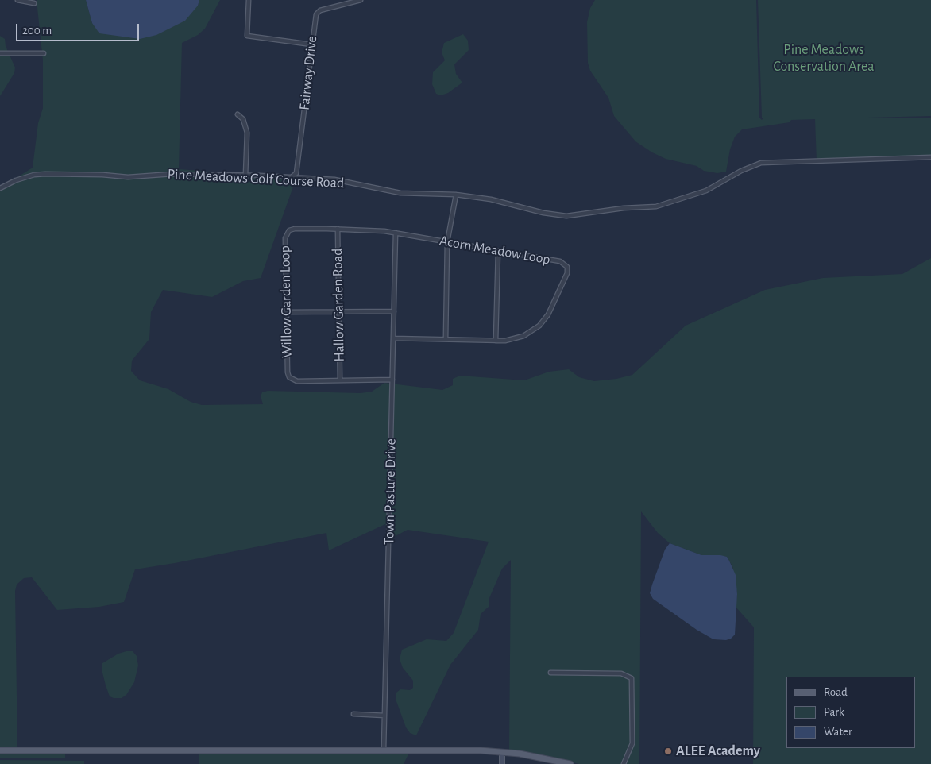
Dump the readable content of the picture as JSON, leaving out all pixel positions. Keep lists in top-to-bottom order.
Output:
{
  "streets": {
    "street": [
      "Fairway Drive",
      "Pine Meadows Golf Course Road",
      "Acorn Meadow Loop",
      "Willow Garden Loop",
      "Hallow Garden Road",
      "Town Pasture Drive"
    ]
  },
  "crossings": [
    ["Fairway Drive", "Pine Meadows Golf Course Road"],
    ["Acorn Meadow Loop", "Willow Garden Loop"],
    ["Acorn Meadow Loop", "Town Pasture Drive"],
    ["Willow Garden Loop", "Hallow Garden Road"],
    ["Willow Garden Loop", "Town Pasture Drive"]
  ],
  "parks": ["Pine Meadows Conservation Area"],
  "places": ["ALEE Academy"],
  "legend": ["Road", "Park", "Water"],
  "scale_bar": "200 m"
}
